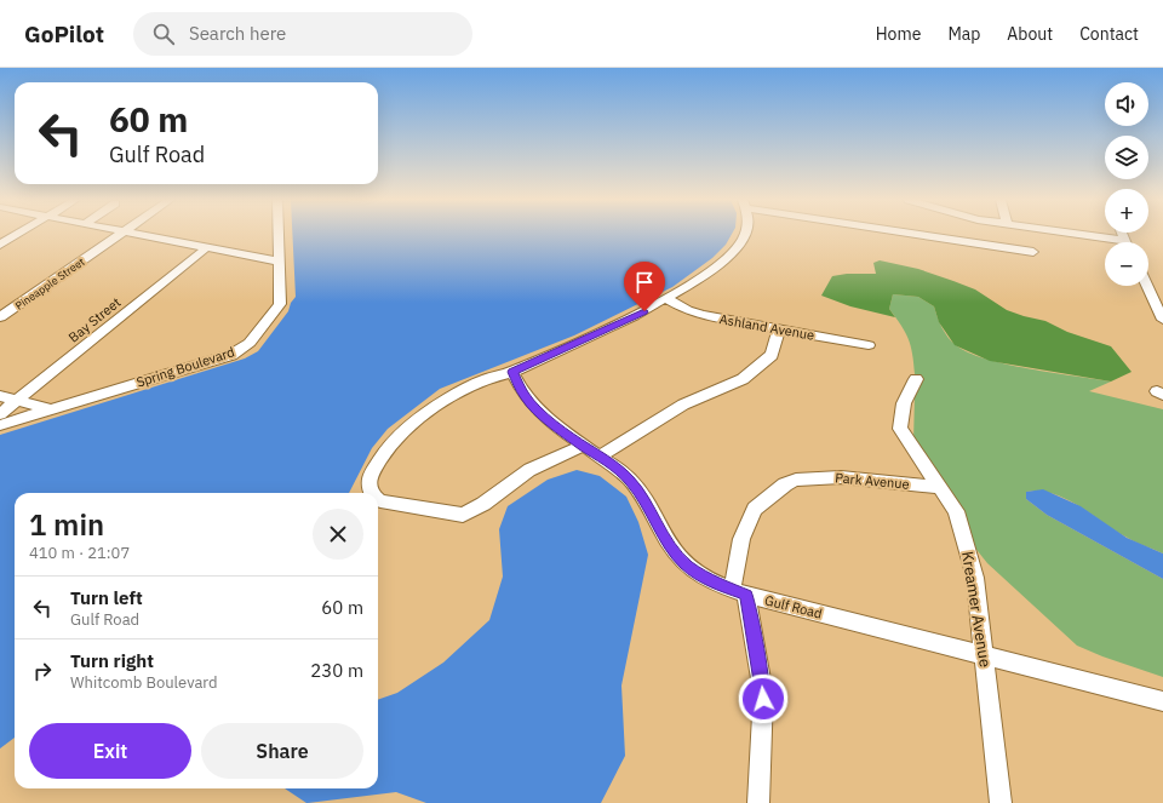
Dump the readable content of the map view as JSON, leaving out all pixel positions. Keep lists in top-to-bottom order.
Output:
{
  "streets": {
    "street": [
      "Pineapple Street",
      "Bay Street",
      "Ashland Avenue",
      "Spring Boulevard",
      "Park Avenue",
      "Gulf Road",
      "Kreamer Avenue"
    ]
  },
  "crossings": [
    ["Park Avenue", "Gulf Road"],
    ["Park Avenue", "Kreamer Avenue"],
    ["Gulf Road", "Kreamer Avenue"]
  ],
  "page": {
    "header": "GoPilot",
    "search": "Search here",
    "nav": [
      "Home",
      "Map",
      "About",
      "Contact"
    ],
    "map_buttons": ["+", "−"],
    "turn": ["60 m", "Gulf Road"],
    "heading": ["1 min", "410 m · 21:07"],
    "list": [
      {
        "name": "Turn left",
        "note": "Gulf Road",
        "value": "60 m"
      },
      {
        "name": "Turn right",
        "note": "Whitcomb Boulevard",
        "value": "230 m"
      }
    ],
    "buttons": ["Exit", "Share"]
  }
}
